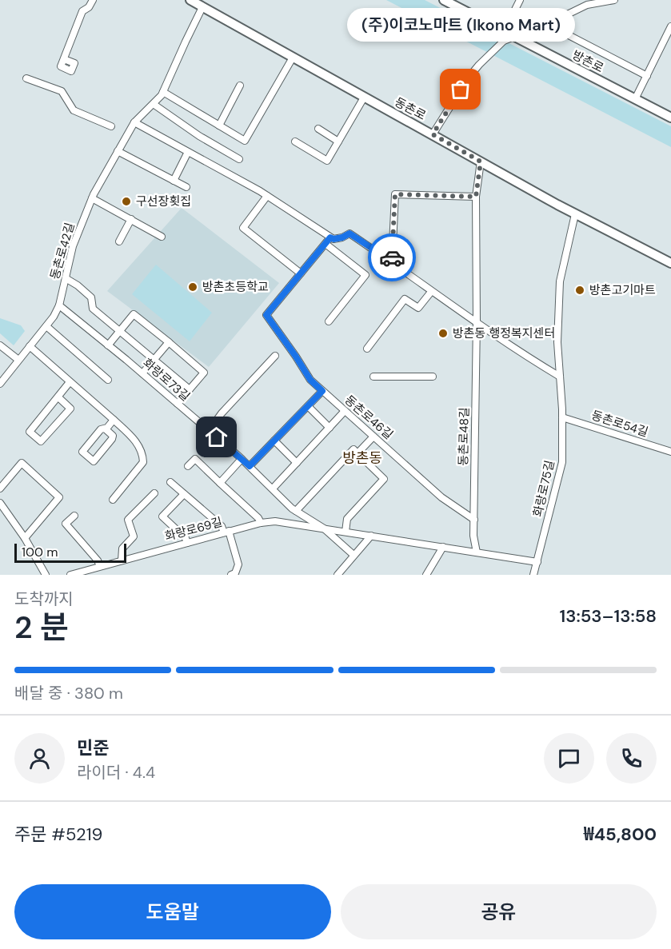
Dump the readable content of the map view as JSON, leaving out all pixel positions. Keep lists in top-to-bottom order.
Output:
{
  "streets": {
    "main road": ["방촌로", "동촌로"],
    "street": [
      "동촌로42길",
      "화랑로73길",
      "동촌로46길",
      "동촌로54길",
      "동촌로48길",
      "화랑로75길",
      "화랑로69길"
    ]
  },
  "crossings": [
    ["동촌로", "동촌로42길"],
    ["동촌로", "동촌로48길"],
    ["동촌로", "화랑로75길"],
    ["동촌로42길", "화랑로73길"],
    ["화랑로73길", "화랑로69길"],
    ["동촌로46길", "동촌로48길"],
    ["동촌로54길", "화랑로75길"],
    ["동촌로48길", "화랑로69길"],
    ["화랑로75길", "화랑로69길"]
  ],
  "districts": ["방촌동"],
  "places": [
    "(주)이코노마트 (Ikono Mart)",
    "구선장횟집",
    "방촌초등학교",
    "방촌고기마트",
    "방촌동 행정복지센터"
  ],
  "scale_bar": "100 m",
  "page": {
    "bubble": "(주)이코노마트 (Ikono Mart)",
    "scale": "100 m",
    "heading": ["2 분", "도착까지", "13:53–13:58"],
    "panel": [
      "민준",
      "라이더 · 4.4",
      "주문 #5219",
      "₩45,800"
    ],
    "bar": "배달 중 · 380 m",
    "buttons": ["도움말", "공유"]
  }
}
